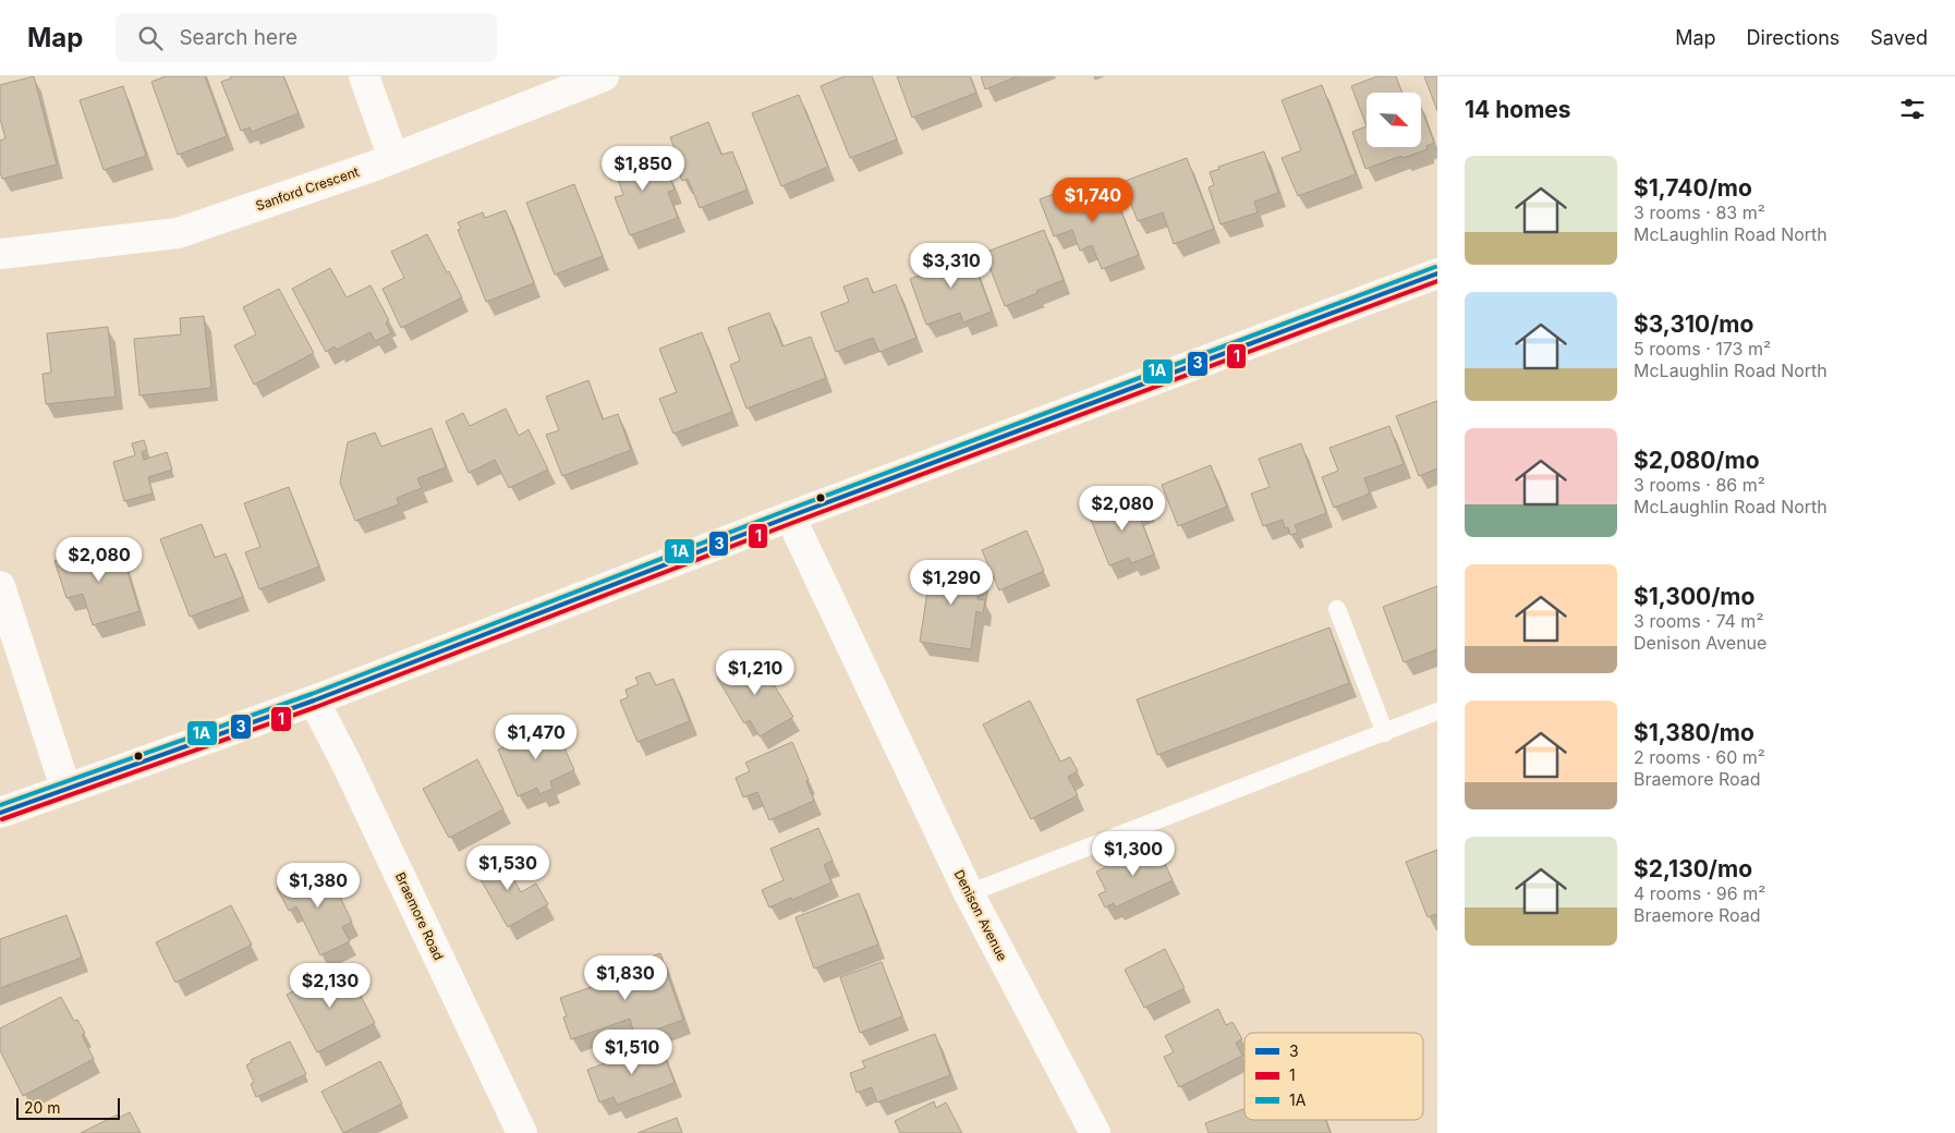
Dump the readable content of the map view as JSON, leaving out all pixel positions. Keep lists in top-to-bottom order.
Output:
{
  "streets": {
    "street": ["Sanford Crescent", "Denison Avenue", "Braemore Road"]
  },
  "lines": ["transit line 1A", "transit line 3", "transit line 1"],
  "legend": ["3", "1", "1A"],
  "scale_bar": "20 m",
  "north": "bottom right",
  "page": {
    "header": "Map",
    "search": "Search here",
    "nav": ["Map", "Directions", "Saved"],
    "heading": "14 homes",
    "list": [
      {
        "name": "$1,740/mo",
        "note": "3 rooms · 83 m² · McLaughlin Road North"
      },
      {
        "name": "$3,310/mo",
        "note": "5 rooms · 173 m² · McLaughlin Road North"
      },
      {
        "name": "$2,080/mo",
        "note": "3 rooms · 86 m² · McLaughlin Road North"
      },
      {
        "name": "$1,300/mo",
        "note": "3 rooms · 74 m² · Denison Avenue"
      },
      {
        "name": "$1,380/mo",
        "note": "2 rooms · 60 m² · Braemore Road"
      },
      {
        "name": "$2,130/mo",
        "note": "4 rooms · 96 m² · Braemore Road"
      }
    ],
    "price": [
      "$1,850",
      "$1,740",
      "$3,310",
      "$2,080",
      "$2,080",
      "$1,290",
      "$1,210",
      "$1,470",
      "$1,300",
      "$1,530",
      "$1,380",
      "$1,830",
      "$2,130",
      "$1,510"
    ],
    "scale": "20 m"
  }
}
